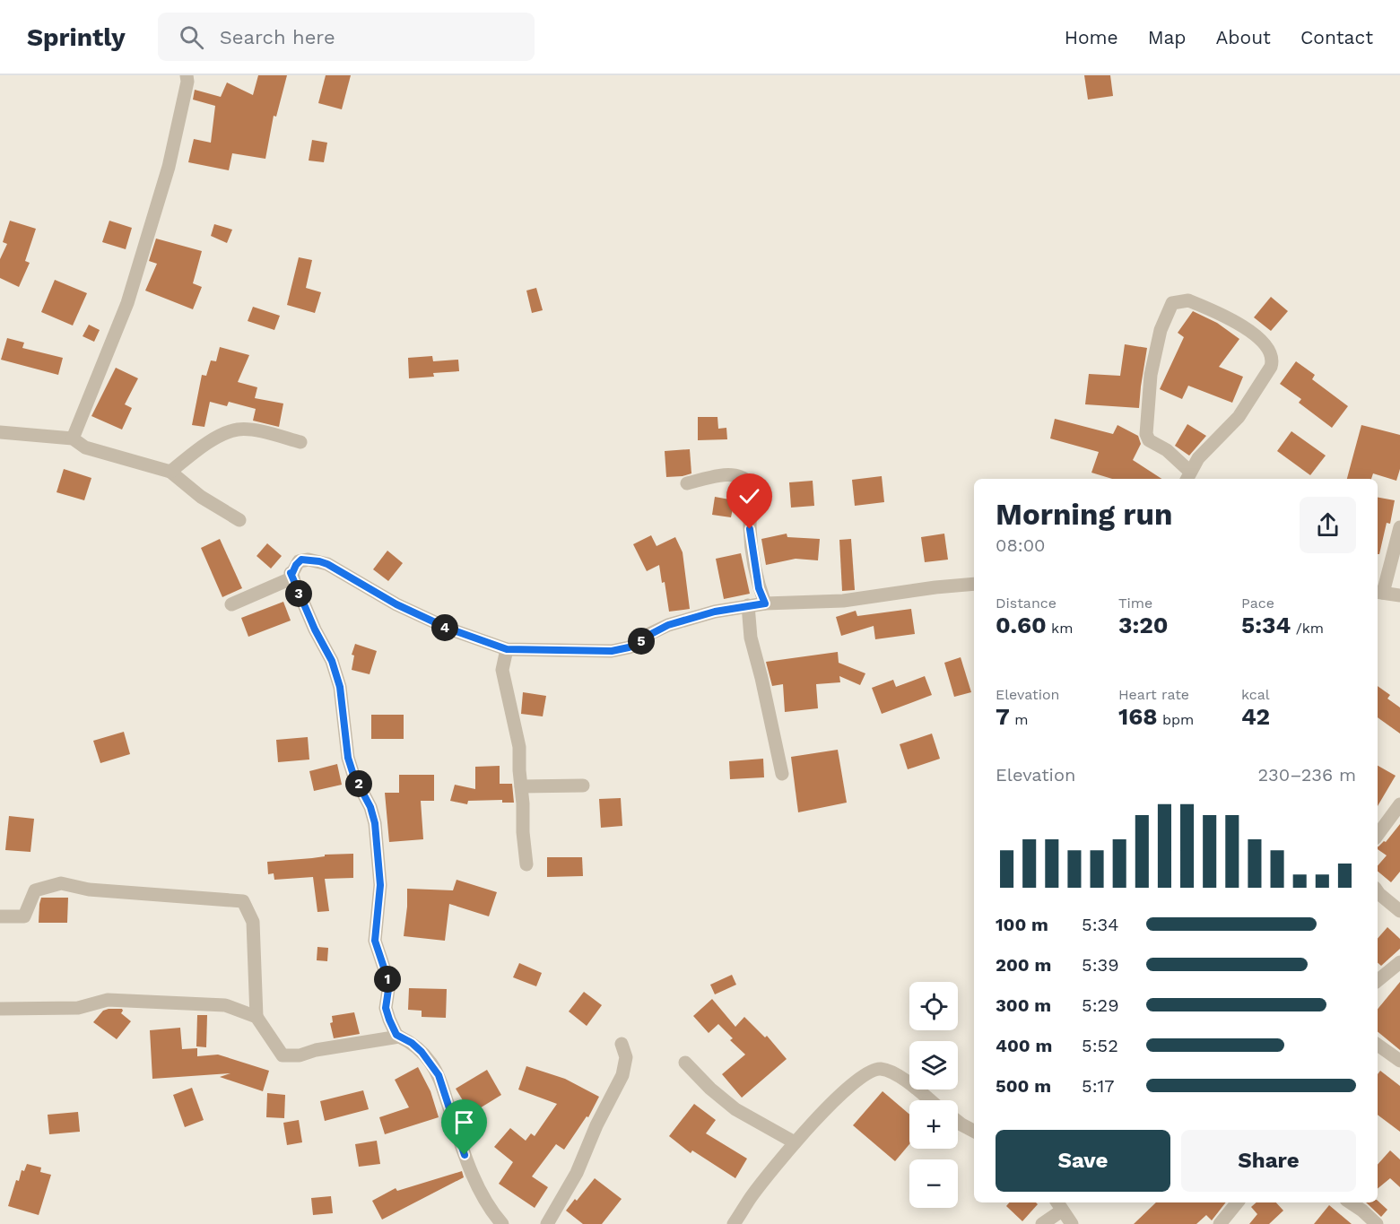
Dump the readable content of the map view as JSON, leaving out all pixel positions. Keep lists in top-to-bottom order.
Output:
{
  "page": {
    "header": "Sprintly",
    "search": "Search here",
    "nav": [
      "Home",
      "Map",
      "About",
      "Contact"
    ],
    "heading": ["Morning run", "08:00"],
    "stats": [
      ["Distance", "0.60 km"],
      ["Time", "3:20"],
      ["Pace", "5:34 /km"],
      ["Elevation", "7 m"],
      ["Heart rate", "168 bpm"],
      ["kcal", "42"]
    ],
    "pins": [
      "3",
      "4",
      "5",
      "2",
      "1"
    ],
    "chart": ["Elevation", "230–236 m"],
    "list": [
      {
        "name": "100 m",
        "note": "5:34"
      },
      {
        "name": "200 m",
        "note": "5:39"
      },
      {
        "name": "300 m",
        "note": "5:29"
      },
      {
        "name": "400 m",
        "note": "5:52"
      },
      {
        "name": "500 m",
        "note": "5:17"
      }
    ],
    "map_buttons": ["+", "−"],
    "buttons": ["Save", "Share"]
  }
}
